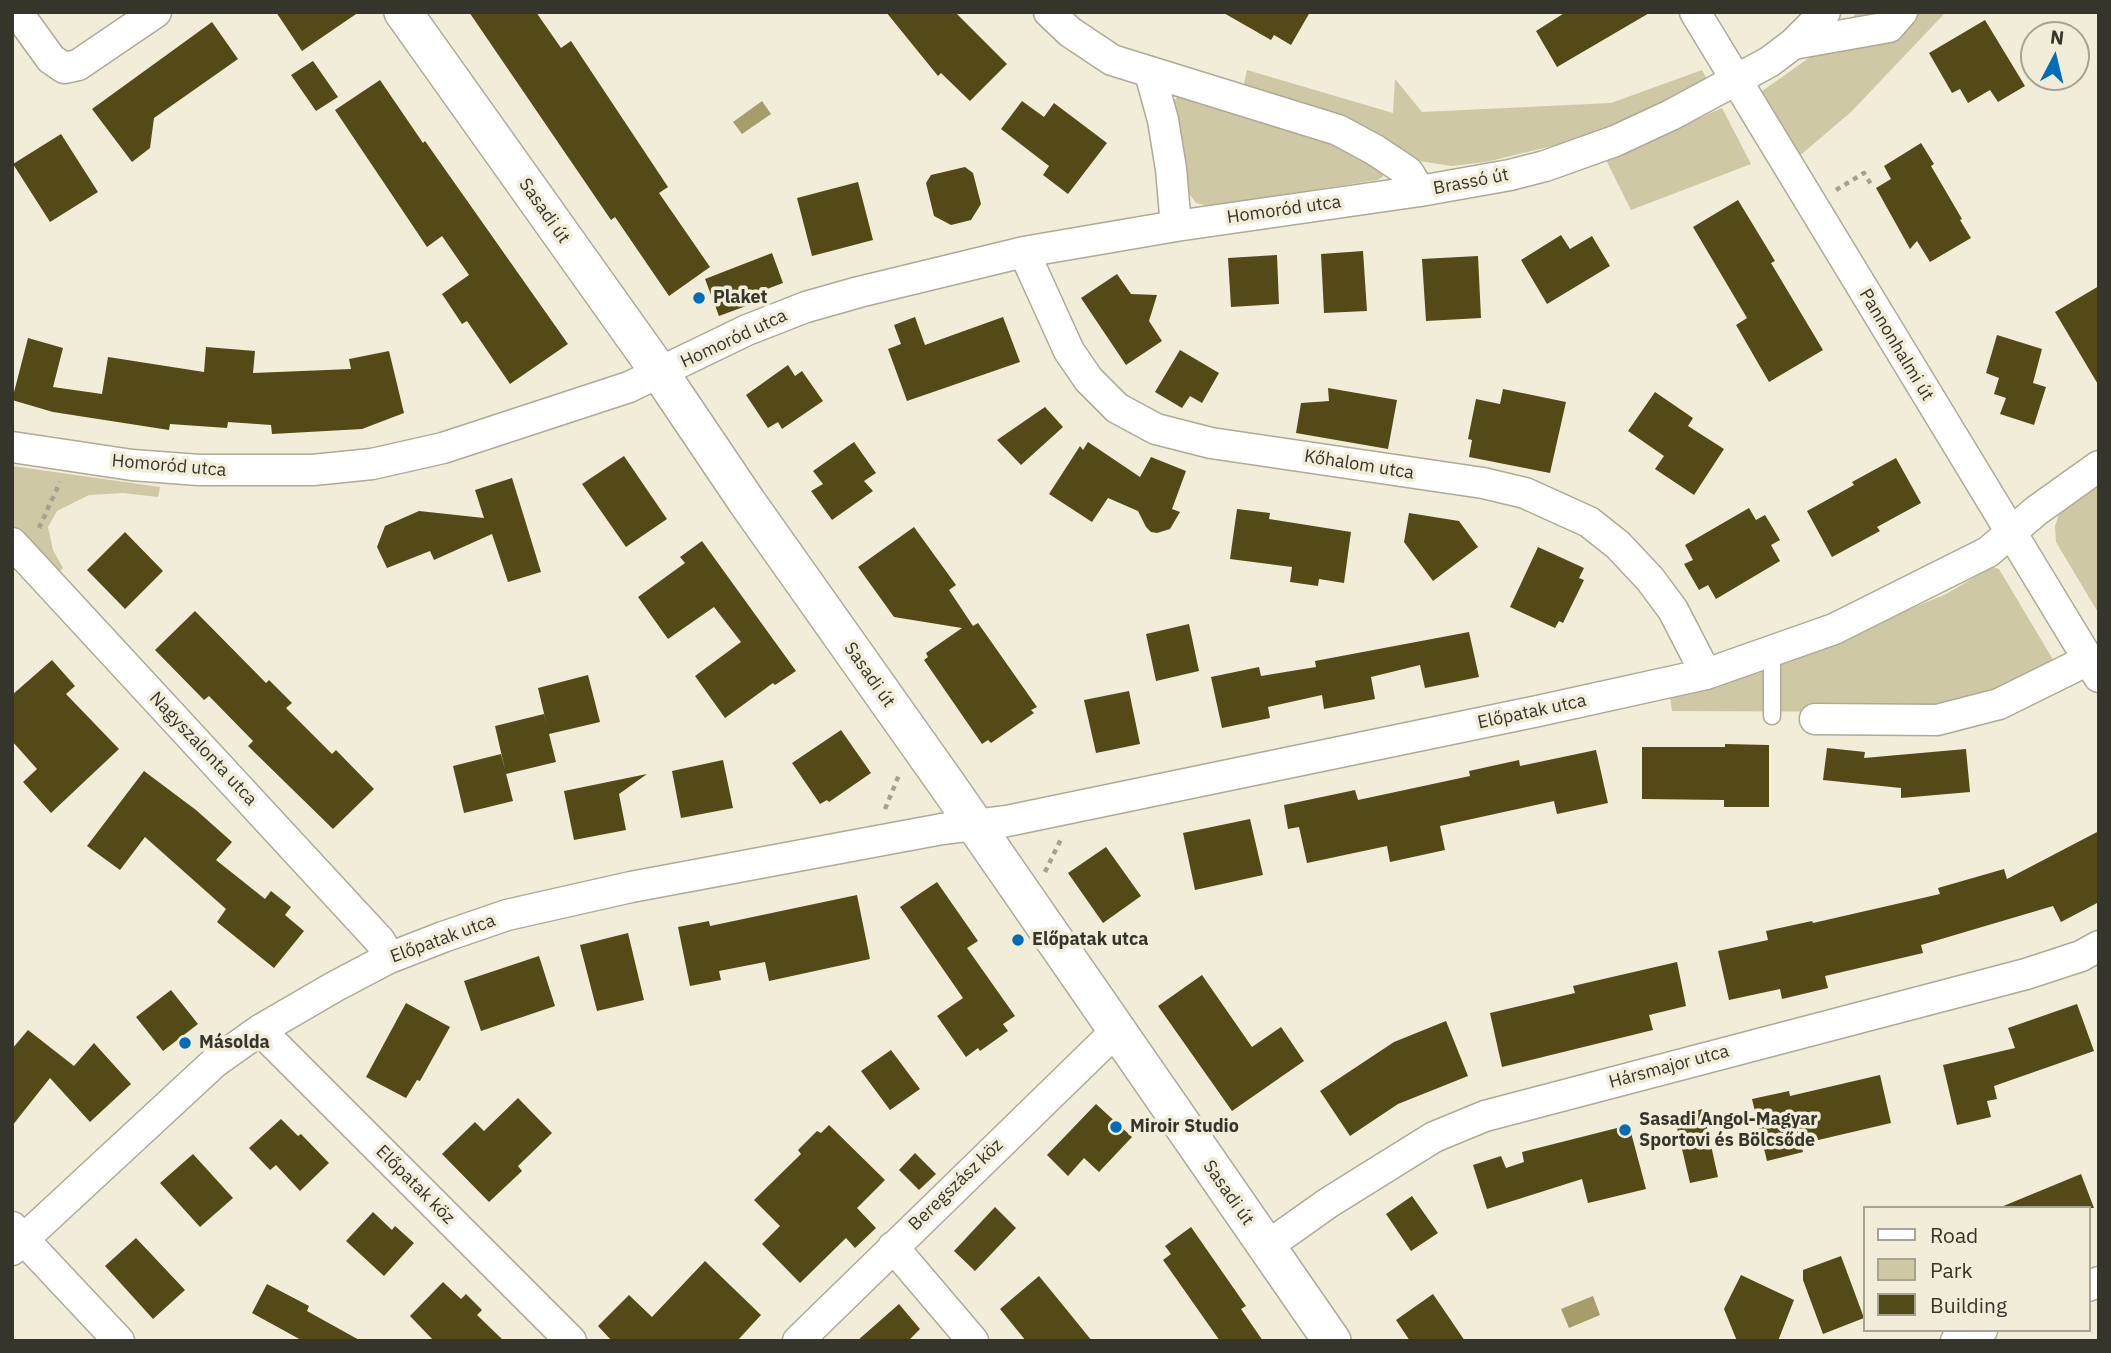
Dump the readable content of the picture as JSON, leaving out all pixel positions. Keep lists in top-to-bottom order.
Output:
{
  "streets": {
    "street": [
      "Brassó út",
      "Homoród utca",
      "Sasadi út",
      "Pannonhalmi út",
      "Kőhalom utca",
      "Előpatak utca",
      "Nagyszalonta utca",
      "Hársmajor utca",
      "Előpatak köz",
      "Beregszász köz"
    ]
  },
  "crossings": [
    ["Brassó út", "Homoród utca"],
    ["Brassó út", "Pannonhalmi út"],
    ["Homoród utca", "Sasadi út"],
    ["Homoród utca", "Kőhalom utca"],
    ["Sasadi út", "Előpatak utca"],
    ["Sasadi út", "Hársmajor utca"],
    ["Sasadi út", "Beregszász köz"],
    ["Pannonhalmi út", "Előpatak utca"],
    ["Kőhalom utca", "Előpatak utca"],
    ["Előpatak utca", "Nagyszalonta utca"],
    ["Előpatak utca", "Előpatak köz"]
  ],
  "places": [
    "Plaket",
    "Előpatak utca",
    "Másolda",
    "Miroir Studio",
    "Sasadi Angol-Magyar Sportovi és Bölcsőde"
  ],
  "legend": ["Road", "Park", "Building"],
  "north": "top"
}
